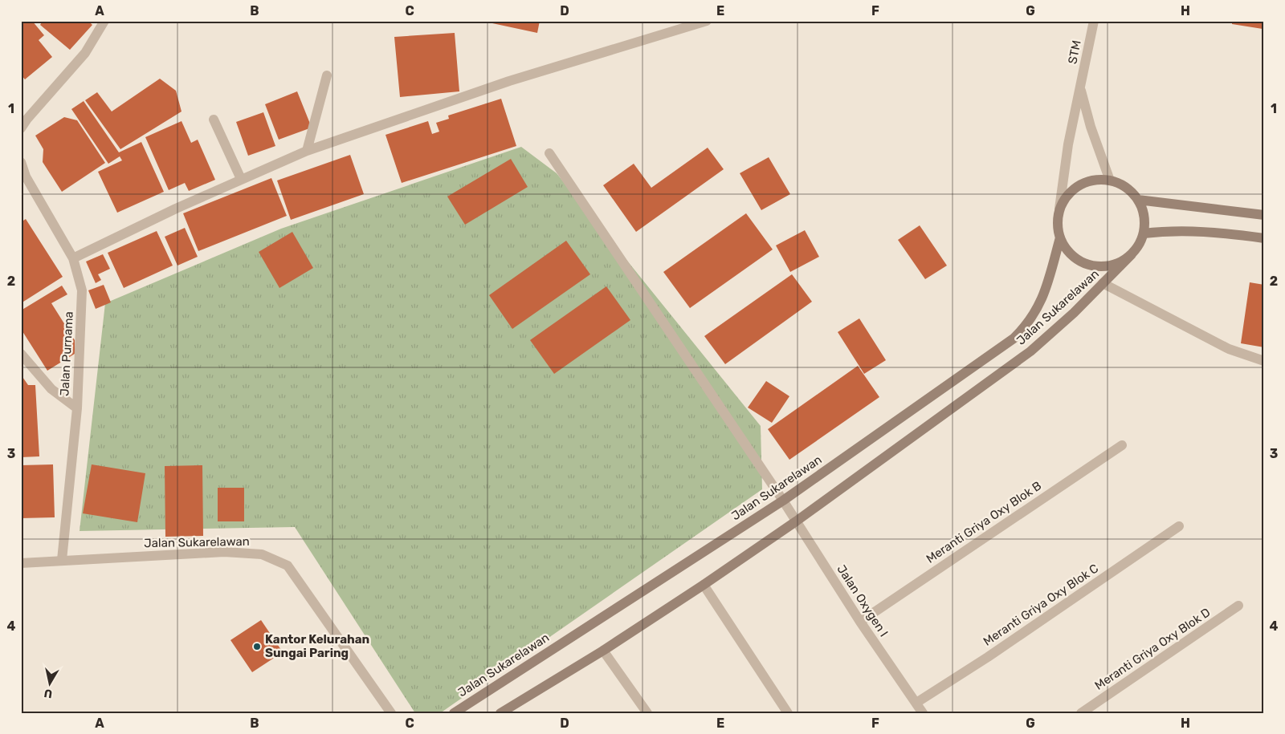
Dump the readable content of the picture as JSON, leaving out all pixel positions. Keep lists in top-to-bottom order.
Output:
{
  "streets": {
    "main road": ["Jalan Sukarelawan"],
    "street": [
      "STM",
      "Jalan Purnama",
      "Meranti Griya Oxy Blok B",
      "Jalan Oxygen I",
      "Meranti Griya Oxy Blok C",
      "Meranti Griya Oxy Blok D"
    ]
  },
  "crossings": [
    ["STM", "Jalan Sukarelawan"],
    ["Jalan Sukarelawan", "Jalan Purnama"],
    ["Jalan Sukarelawan", "Jalan Oxygen I"],
    ["Meranti Griya Oxy Blok B", "Jalan Oxygen I"],
    ["Jalan Oxygen I", "Meranti Griya Oxy Blok C"]
  ],
  "places": ["Kantor Kelurahan Sungai Paring"],
  "north": "bottom",
  "grid": {
    "columns": [
      "A",
      "B",
      "C",
      "D",
      "E",
      "F",
      "G",
      "H"
    ],
    "rows": [
      "1",
      "2",
      "3",
      "4"
    ]
  }
}
